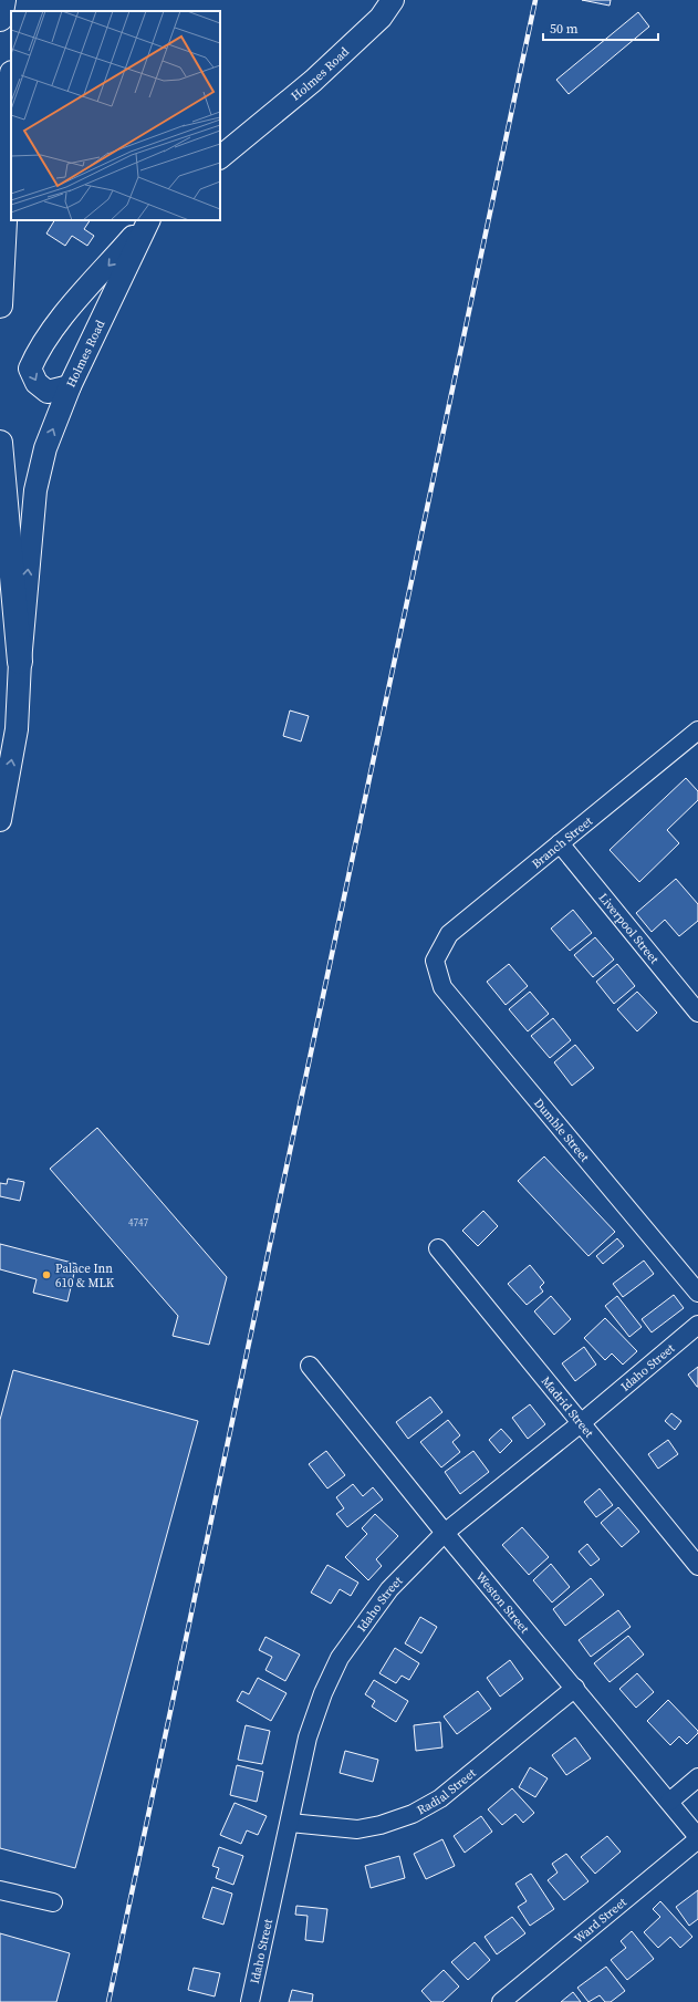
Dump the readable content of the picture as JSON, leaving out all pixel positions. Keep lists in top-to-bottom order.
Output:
{
  "streets": {
    "main road": ["Holmes Road"],
    "street": [
      "Branch Street",
      "Liverpool Street",
      "Dumble Street",
      "Idaho Street",
      "Madrid Street",
      "Weston Street",
      "Radial Street",
      "Ward Street"
    ]
  },
  "crossings": [
    ["Branch Street", "Liverpool Street"],
    ["Branch Street", "Dumble Street"],
    ["Idaho Street", "Madrid Street"],
    ["Idaho Street", "Weston Street"],
    ["Idaho Street", "Radial Street"],
    ["Weston Street", "Radial Street"],
    ["Weston Street", "Ward Street"]
  ],
  "places": ["Palace Inn 610 & MLK"],
  "house_numbers": ["4747"],
  "scale_bar": "50 m"
}
